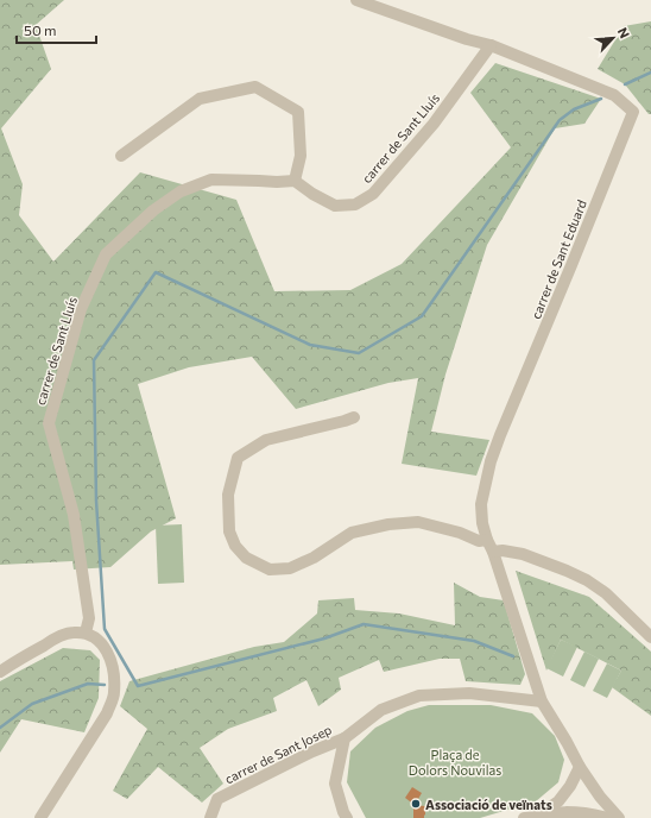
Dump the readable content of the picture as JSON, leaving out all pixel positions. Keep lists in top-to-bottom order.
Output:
{
  "streets": {
    "street": ["carrer de Sant Lluís", "carrer de Sant Eduard", "carrer de Sant Josep"]
  },
  "crossings": [
    ["carrer de Sant Lluís", "carrer de Sant Eduard"]
  ],
  "parks": ["Plaça de Dolors Nouvilas"],
  "places": ["Associació de veïnats"],
  "scale_bar": "50 m",
  "north": "top right"
}
